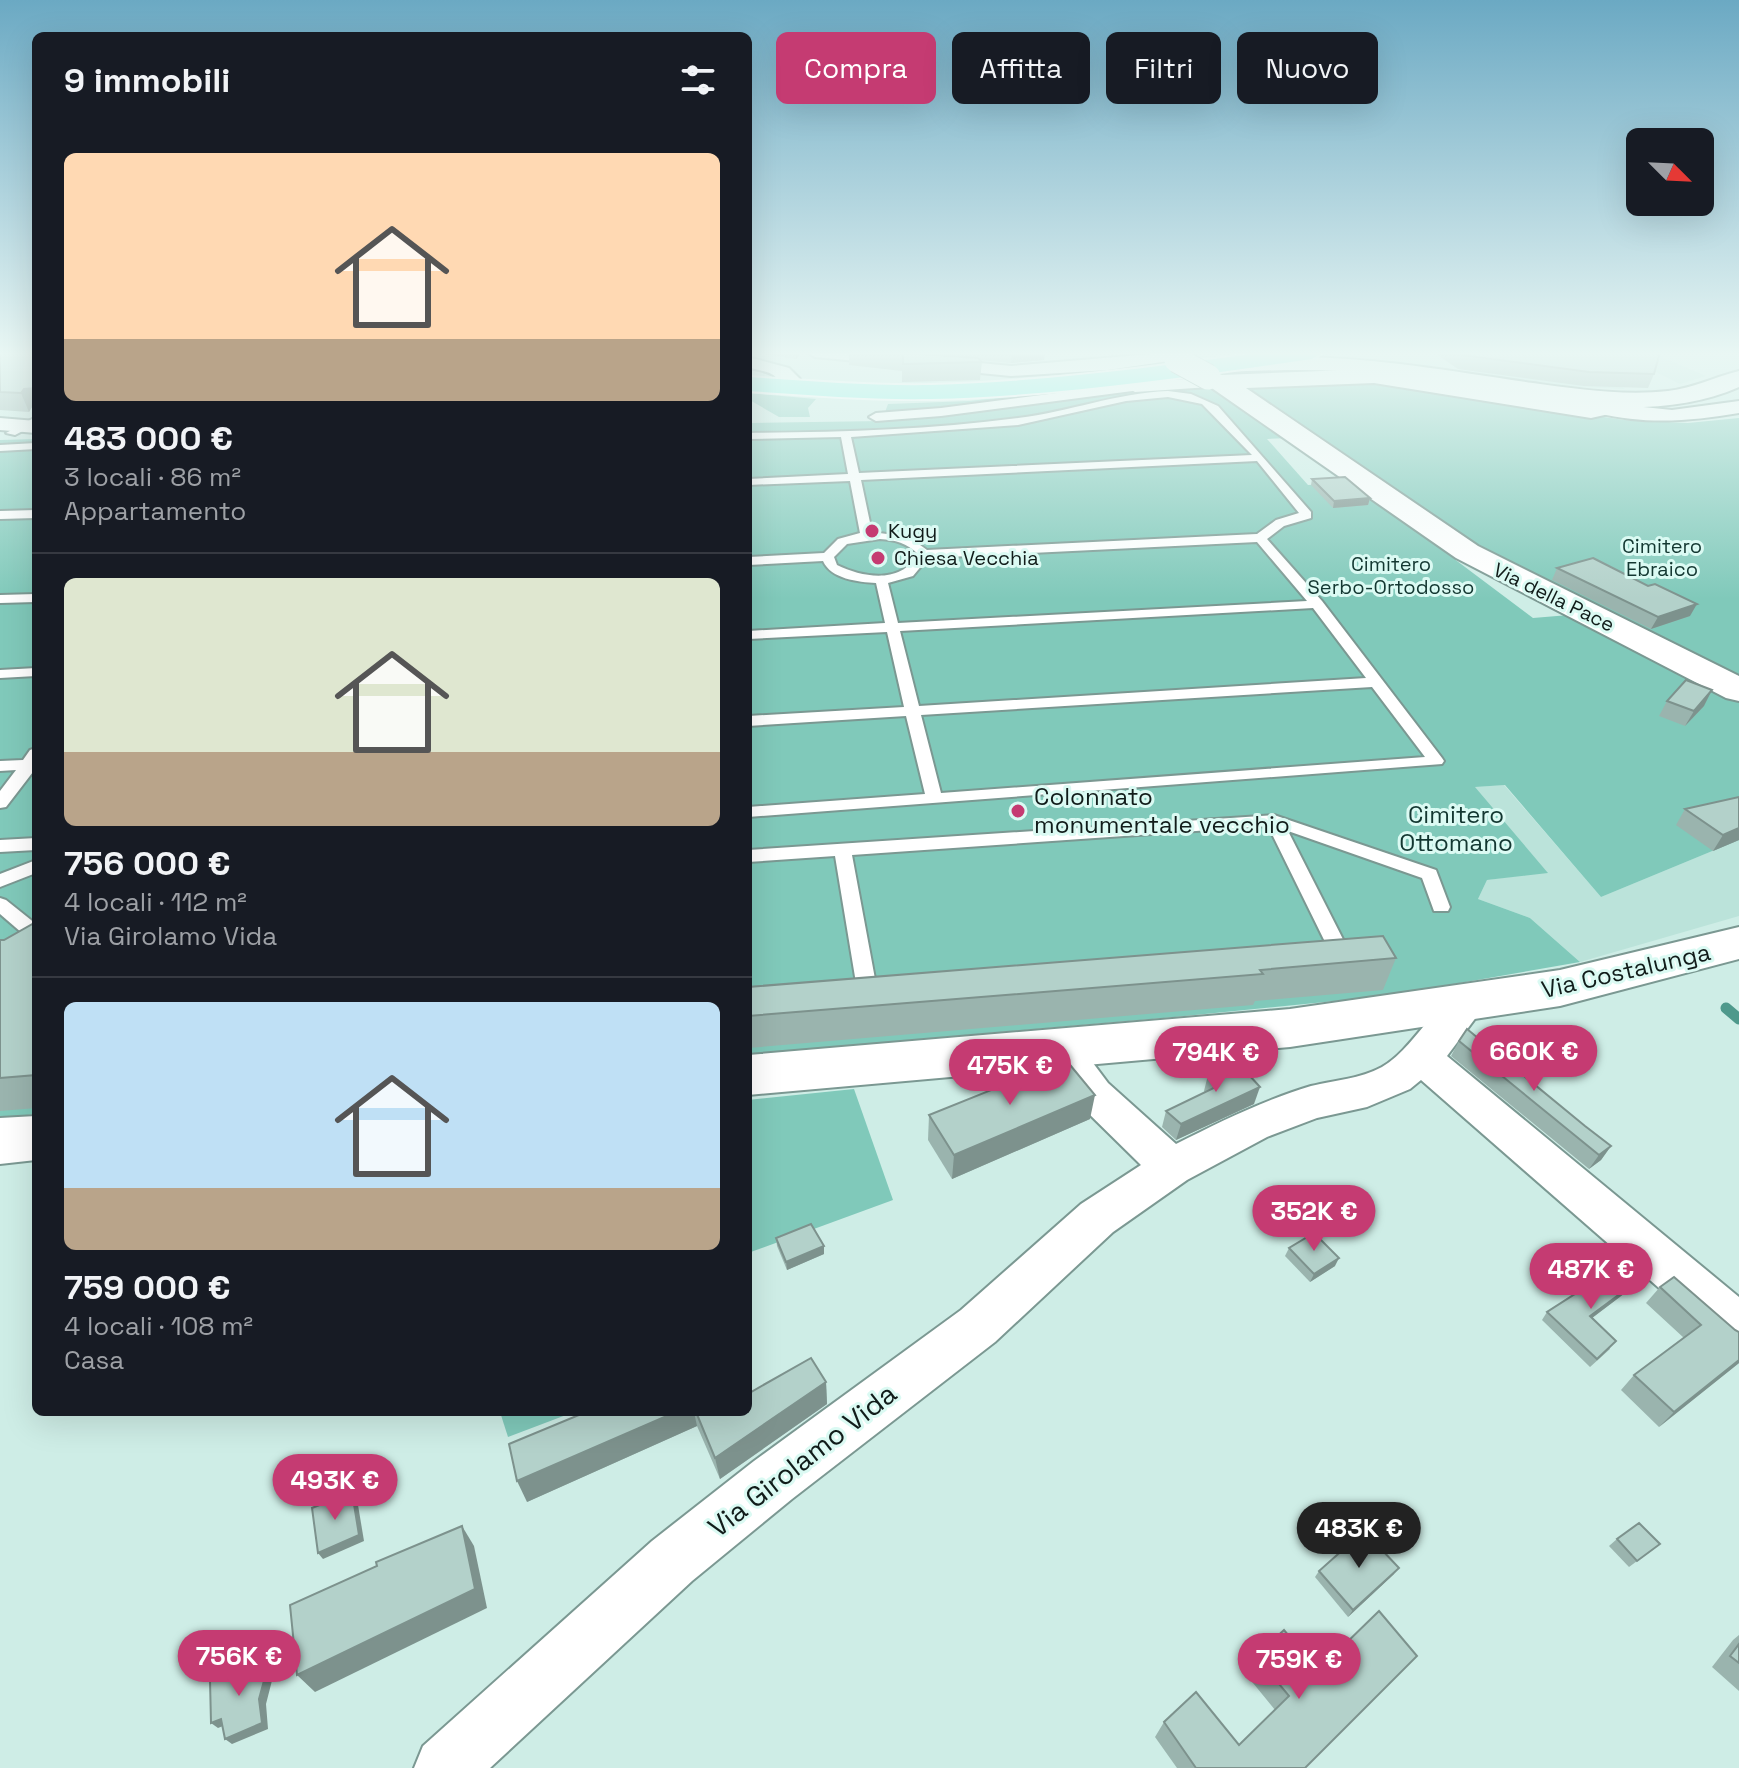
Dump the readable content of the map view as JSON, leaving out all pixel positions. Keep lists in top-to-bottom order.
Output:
{
  "streets": {
    "street": ["Via della Pace", "Via Costalunga", "Via Girolamo Vida"]
  },
  "crossings": [
    ["Via Costalunga", "Via Girolamo Vida"]
  ],
  "parks": ["Cimitero Ebraico", "Cimitero Serbo-Ortodosso", "Cimitero Ottomano"],
  "places": ["Kugy", "Chiesa Vecchia", "Colonnato monumentale vecchio"],
  "north": "bottom right",
  "page": {
    "chip": [
      "Compra",
      "Affitta",
      "Filtri",
      "Nuovo"
    ],
    "heading": "9 immobili",
    "list": [
      {
        "name": "483 000 €",
        "note": "3 locali · 86 m² · Appartamento"
      },
      {
        "name": "756 000 €",
        "note": "4 locali · 112 m² · Via Girolamo Vida"
      },
      {
        "name": "759 000 €",
        "note": "4 locali · 108 m² · Casa"
      }
    ],
    "price": [
      "660K €",
      "794K €",
      "475K €",
      "352K €",
      "487K €",
      "493K €",
      "483K €",
      "756K €",
      "759K €"
    ]
  }
}
